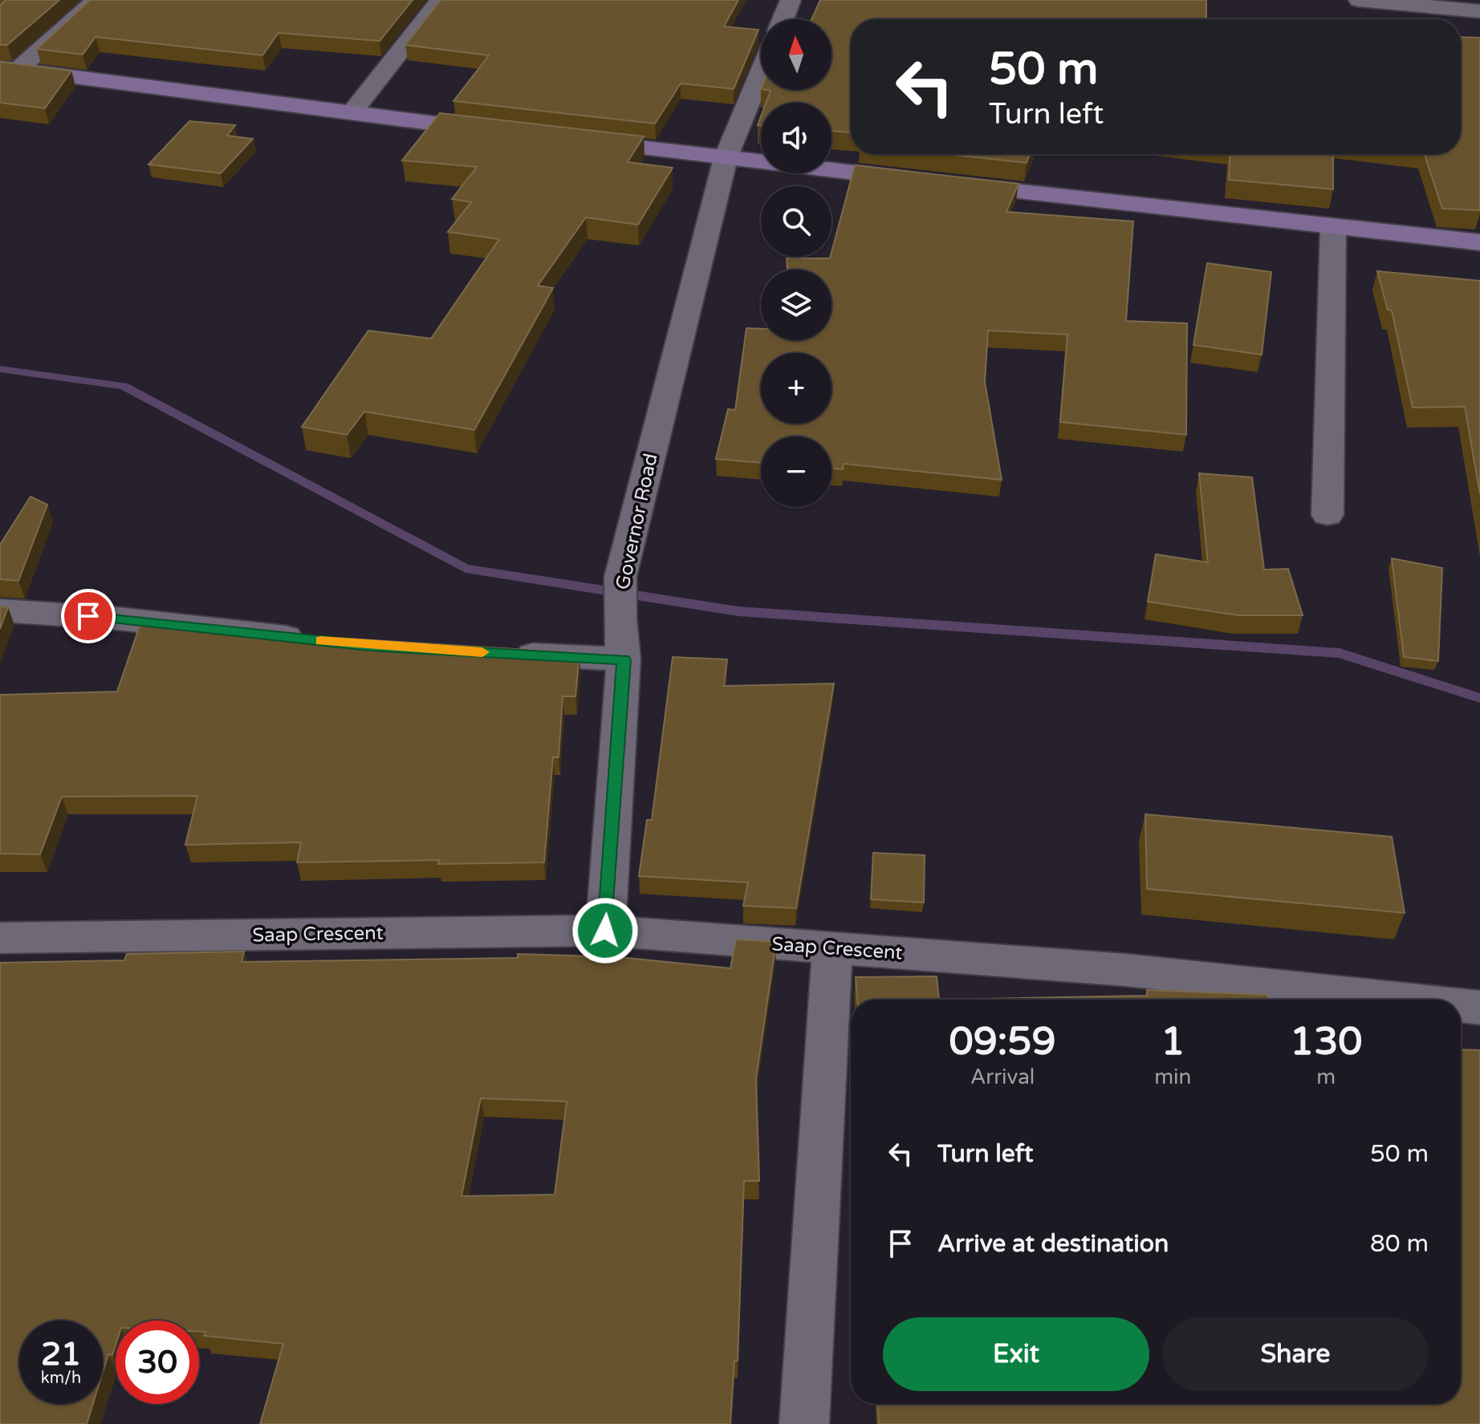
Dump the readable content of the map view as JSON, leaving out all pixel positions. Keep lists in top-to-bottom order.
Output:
{
  "streets": {
    "street": ["Governor Road", "Saap Crescent"]
  },
  "crossings": [
    ["Governor Road", "Saap Crescent"]
  ],
  "north": "top",
  "page": {
    "map_buttons": ["+", "−"],
    "turn": ["50 m", "Turn left"],
    "eta": [
      "09:59",
      "Arrival",
      "1",
      "min",
      "130",
      "m"
    ],
    "list": [
      {
        "name": "Turn left",
        "value": "50 m"
      },
      {
        "name": "Arrive at destination",
        "value": "80 m"
      }
    ],
    "buttons": ["Exit", "Share"],
    "speed": "21 km/h",
    "limit": "30"
  }
}
